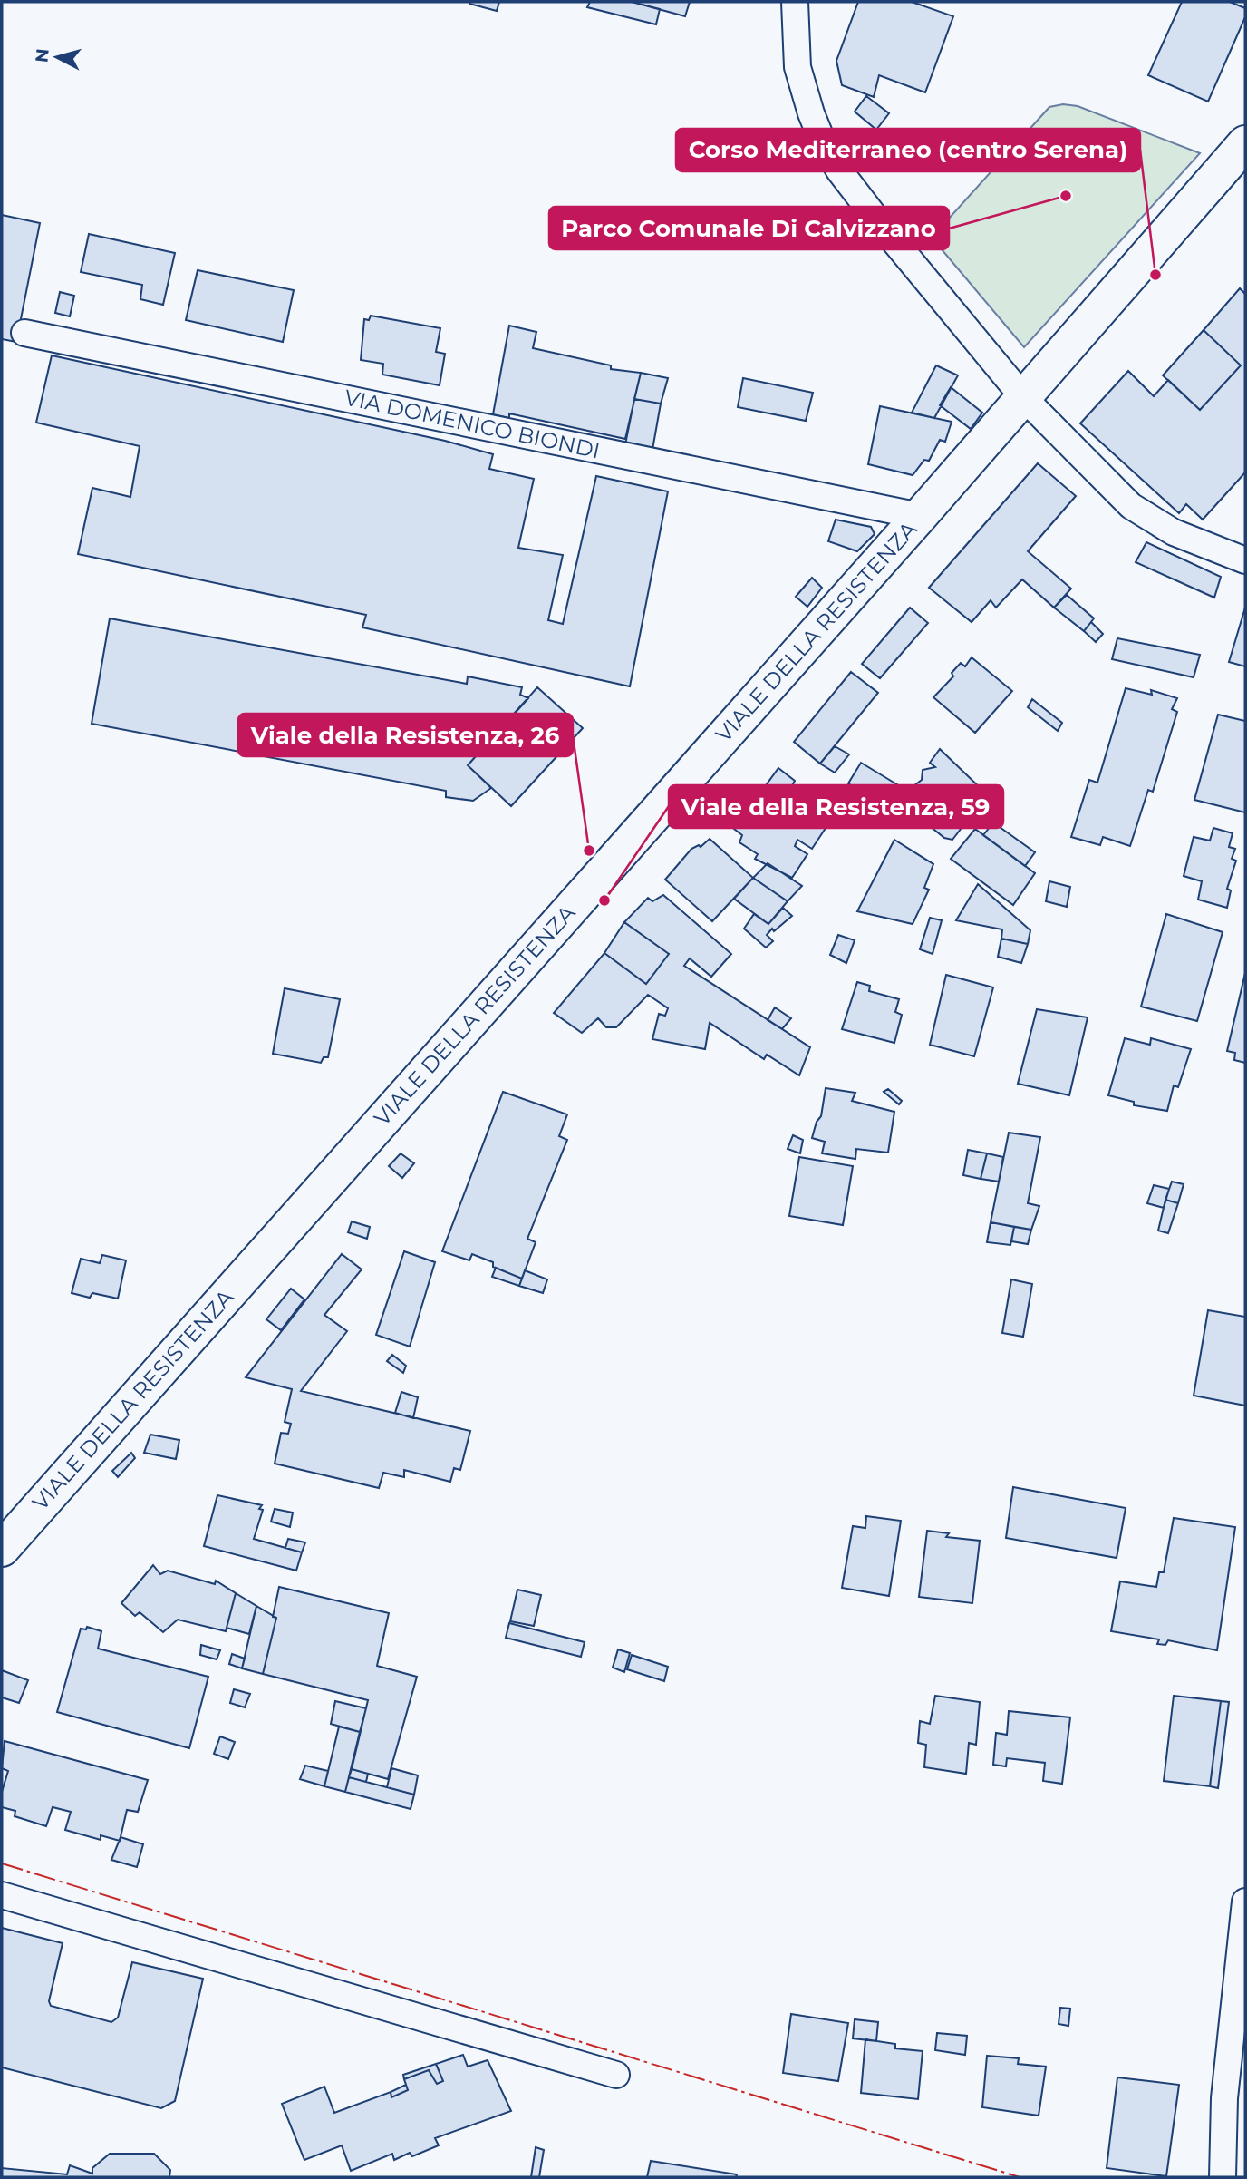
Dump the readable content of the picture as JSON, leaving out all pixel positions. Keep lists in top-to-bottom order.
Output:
{
  "streets": {
    "main road": ["VIALE DELLA RESISTENZA"],
    "street": ["VIA DOMENICO BIONDI"]
  },
  "crossings": [
    ["VIA DOMENICO BIONDI", "VIALE DELLA RESISTENZA"]
  ],
  "places": [
    "Parco Comunale Di Calvizzano",
    "Corso Mediterraneo (centro Serena)",
    "Viale della Resistenza, 26",
    "Viale della Resistenza, 59"
  ],
  "north": "left"
}
